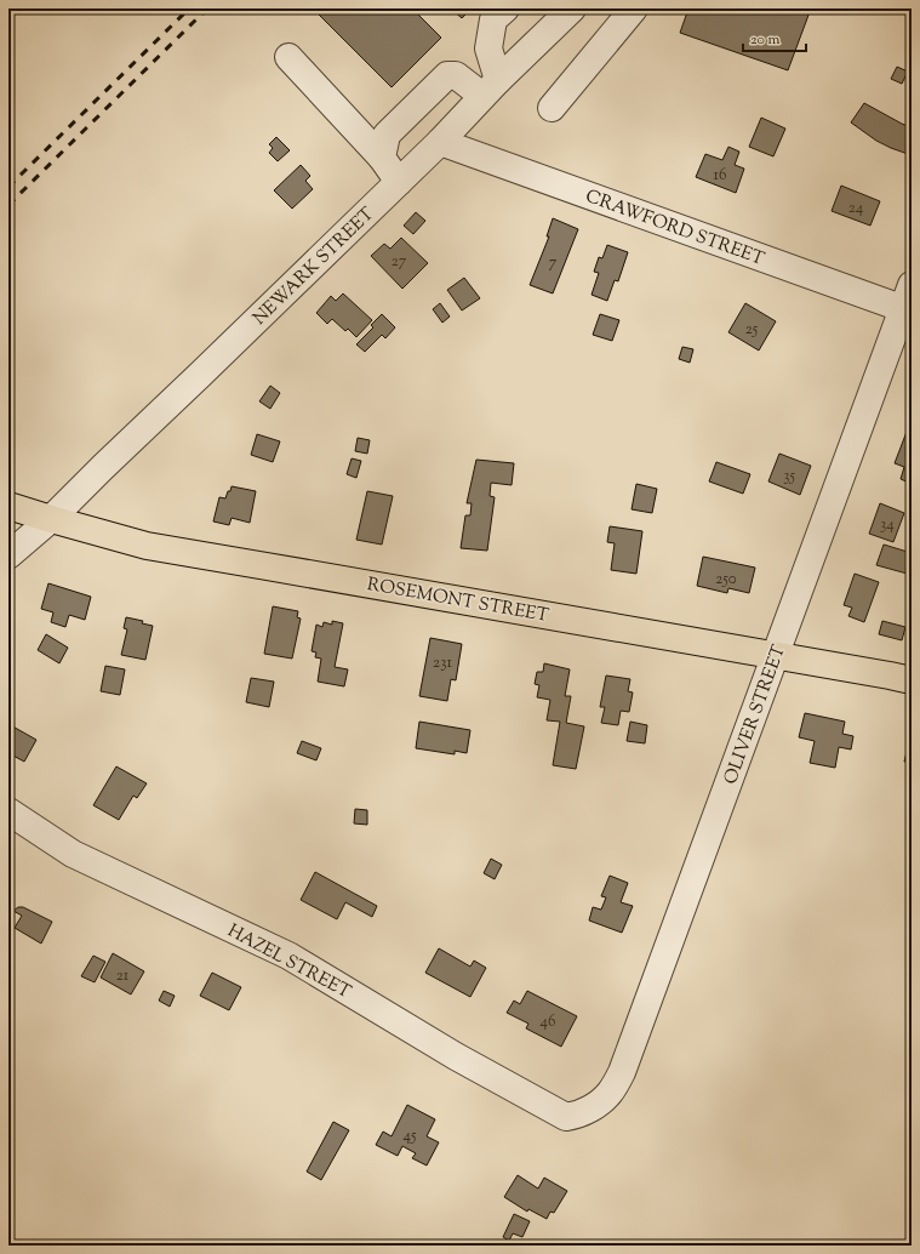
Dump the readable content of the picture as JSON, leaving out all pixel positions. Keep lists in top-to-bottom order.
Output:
{
  "streets": {
    "main road": ["ROSEMONT STREET"],
    "street": [
      "CRAWFORD STREET",
      "NEWARK STREET",
      "OLIVER STREET",
      "HAZEL STREET"
    ]
  },
  "crossings": [
    ["CRAWFORD STREET", "NEWARK STREET"],
    ["CRAWFORD STREET", "OLIVER STREET"],
    ["NEWARK STREET", "ROSEMONT STREET"],
    ["ROSEMONT STREET", "OLIVER STREET"],
    ["OLIVER STREET", "HAZEL STREET"]
  ],
  "house_numbers": [
    "16",
    "24",
    "27",
    "7",
    "25",
    "35",
    "34",
    "250",
    "231",
    "21",
    "46",
    "45"
  ],
  "scale_bar": "20 m"
}
